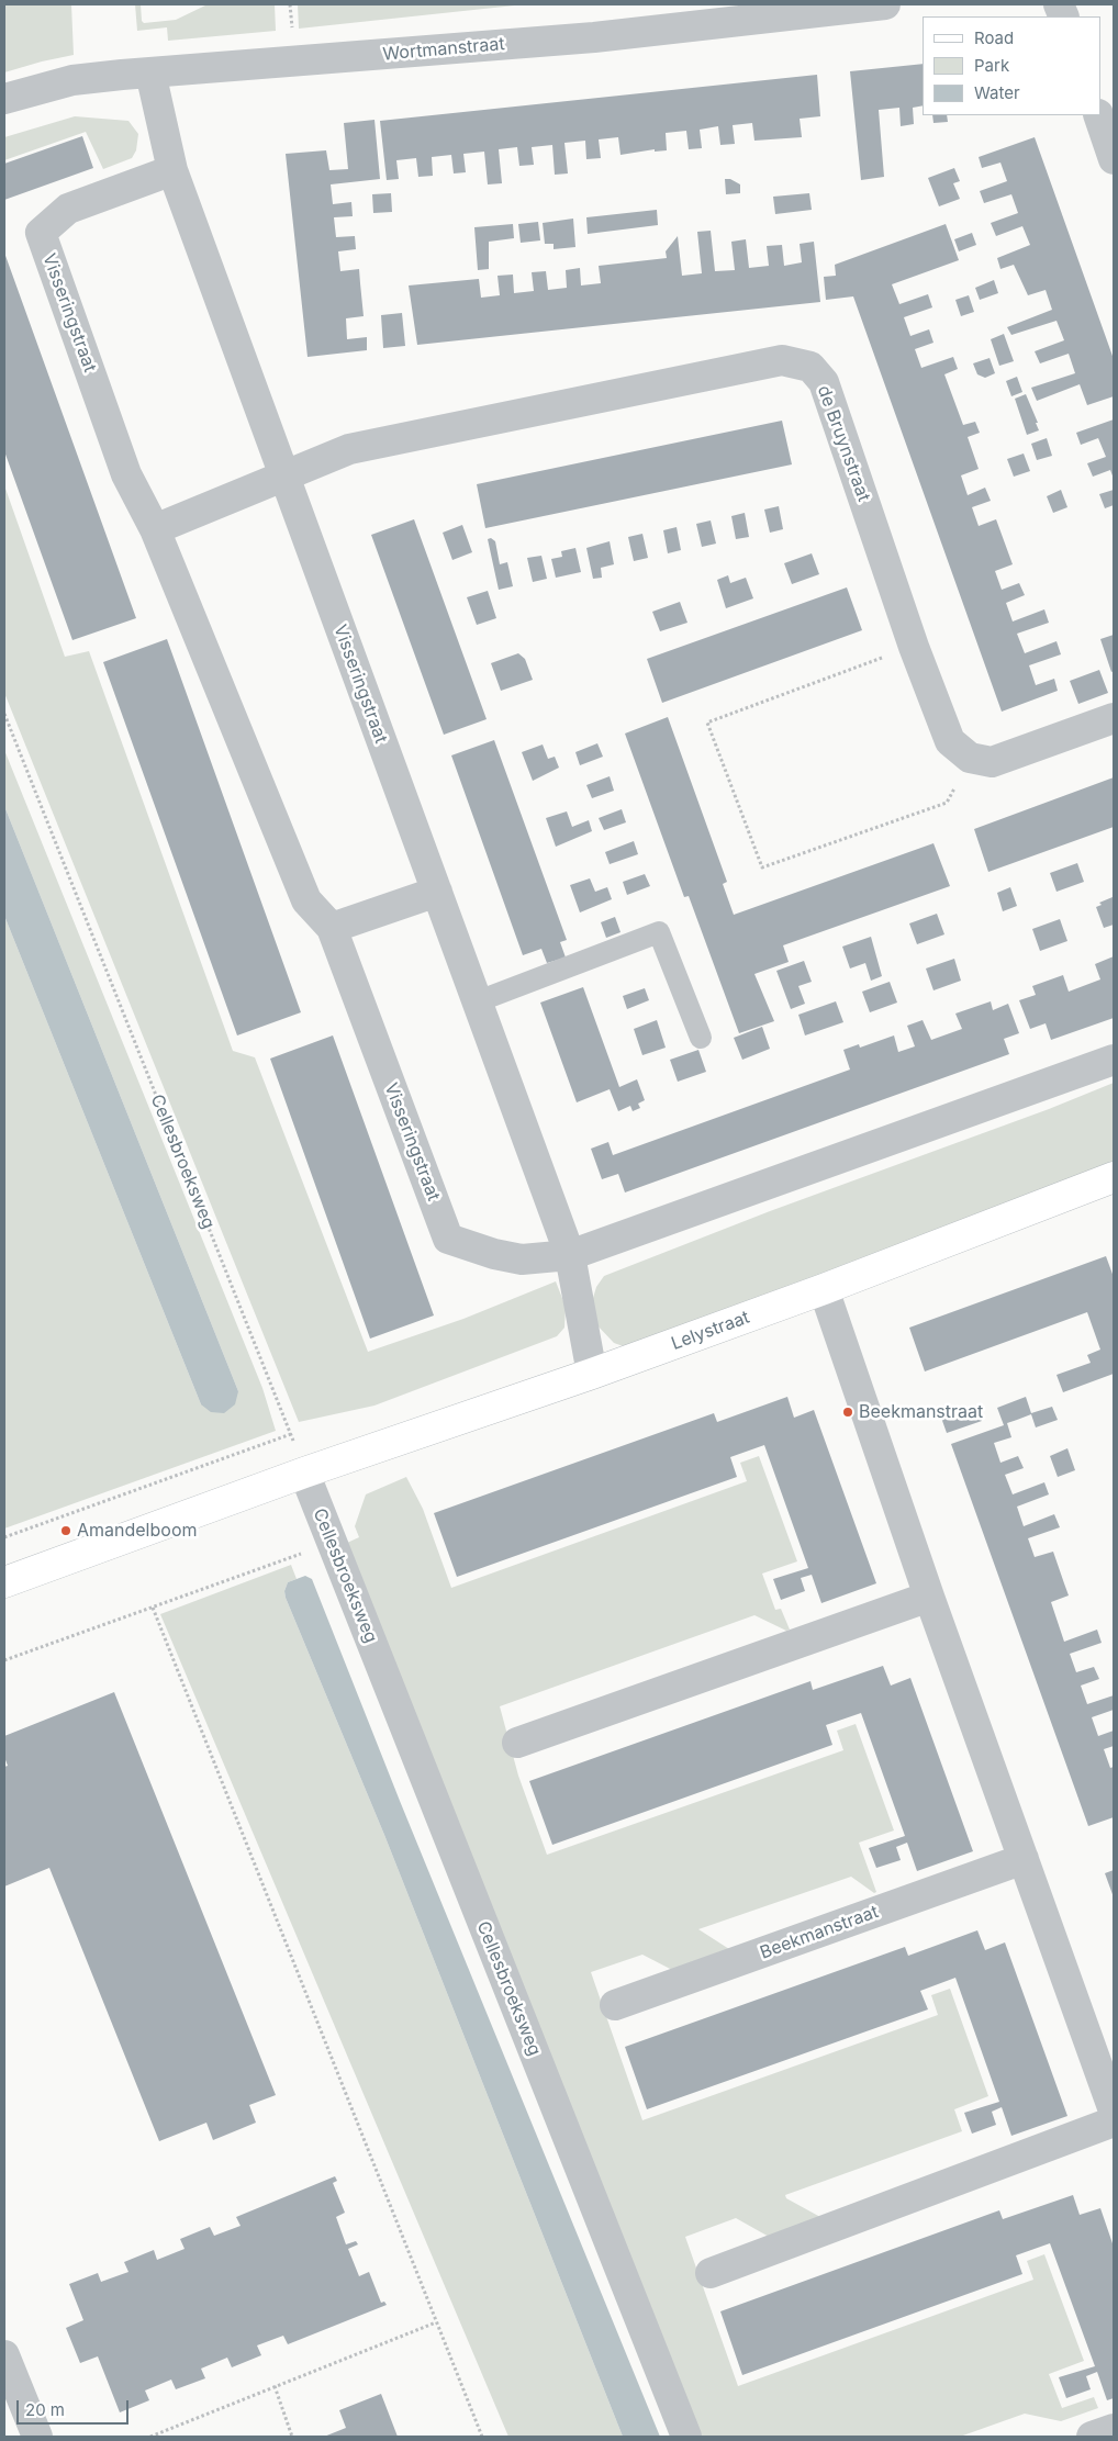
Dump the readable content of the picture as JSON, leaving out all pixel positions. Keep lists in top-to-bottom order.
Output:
{
  "streets": {
    "street": [
      "Wortmanstraat",
      "Visseringstraat",
      "de Bruynstraat",
      "Cellesbroeksweg",
      "Lelystraat",
      "Beekmanstraat"
    ]
  },
  "crossings": [
    ["Wortmanstraat", "Visseringstraat"],
    ["Visseringstraat", "de Bruynstraat"],
    ["Visseringstraat", "Lelystraat"],
    ["Cellesbroeksweg", "Lelystraat"]
  ],
  "places": ["Beekmanstraat", "Amandelboom"],
  "legend": ["Road", "Park", "Water"],
  "scale_bar": "20 m"
}
